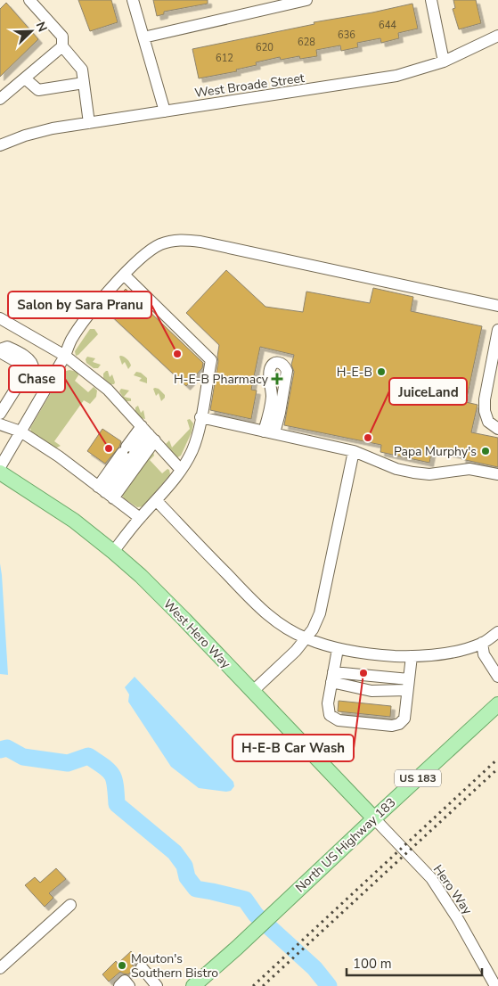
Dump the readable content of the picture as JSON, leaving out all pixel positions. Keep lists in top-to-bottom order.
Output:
{
  "streets": {
    "main road": ["West Hero Way", "US 183", "North US Highway 183"],
    "street": ["West Broade Street", "Hero Way"]
  },
  "crossings": [
    ["West Hero Way", "North US Highway 183"],
    ["West Hero Way", "Hero Way"],
    ["North US Highway 183", "Hero Way"]
  ],
  "places": {
    "other": [
      "Salon by Sara Pranu",
      "H-E-B",
      "JuiceLand",
      "Chase",
      "Papa Murphy's",
      "H-E-B Car Wash",
      "Mouton's Southern Bistro"
    ],
    "health": ["H-E-B Pharmacy"]
  },
  "house_numbers": [
    "644",
    "636",
    "628",
    "620",
    "612"
  ],
  "scale_bar": "100 m",
  "north": "top right"
}
